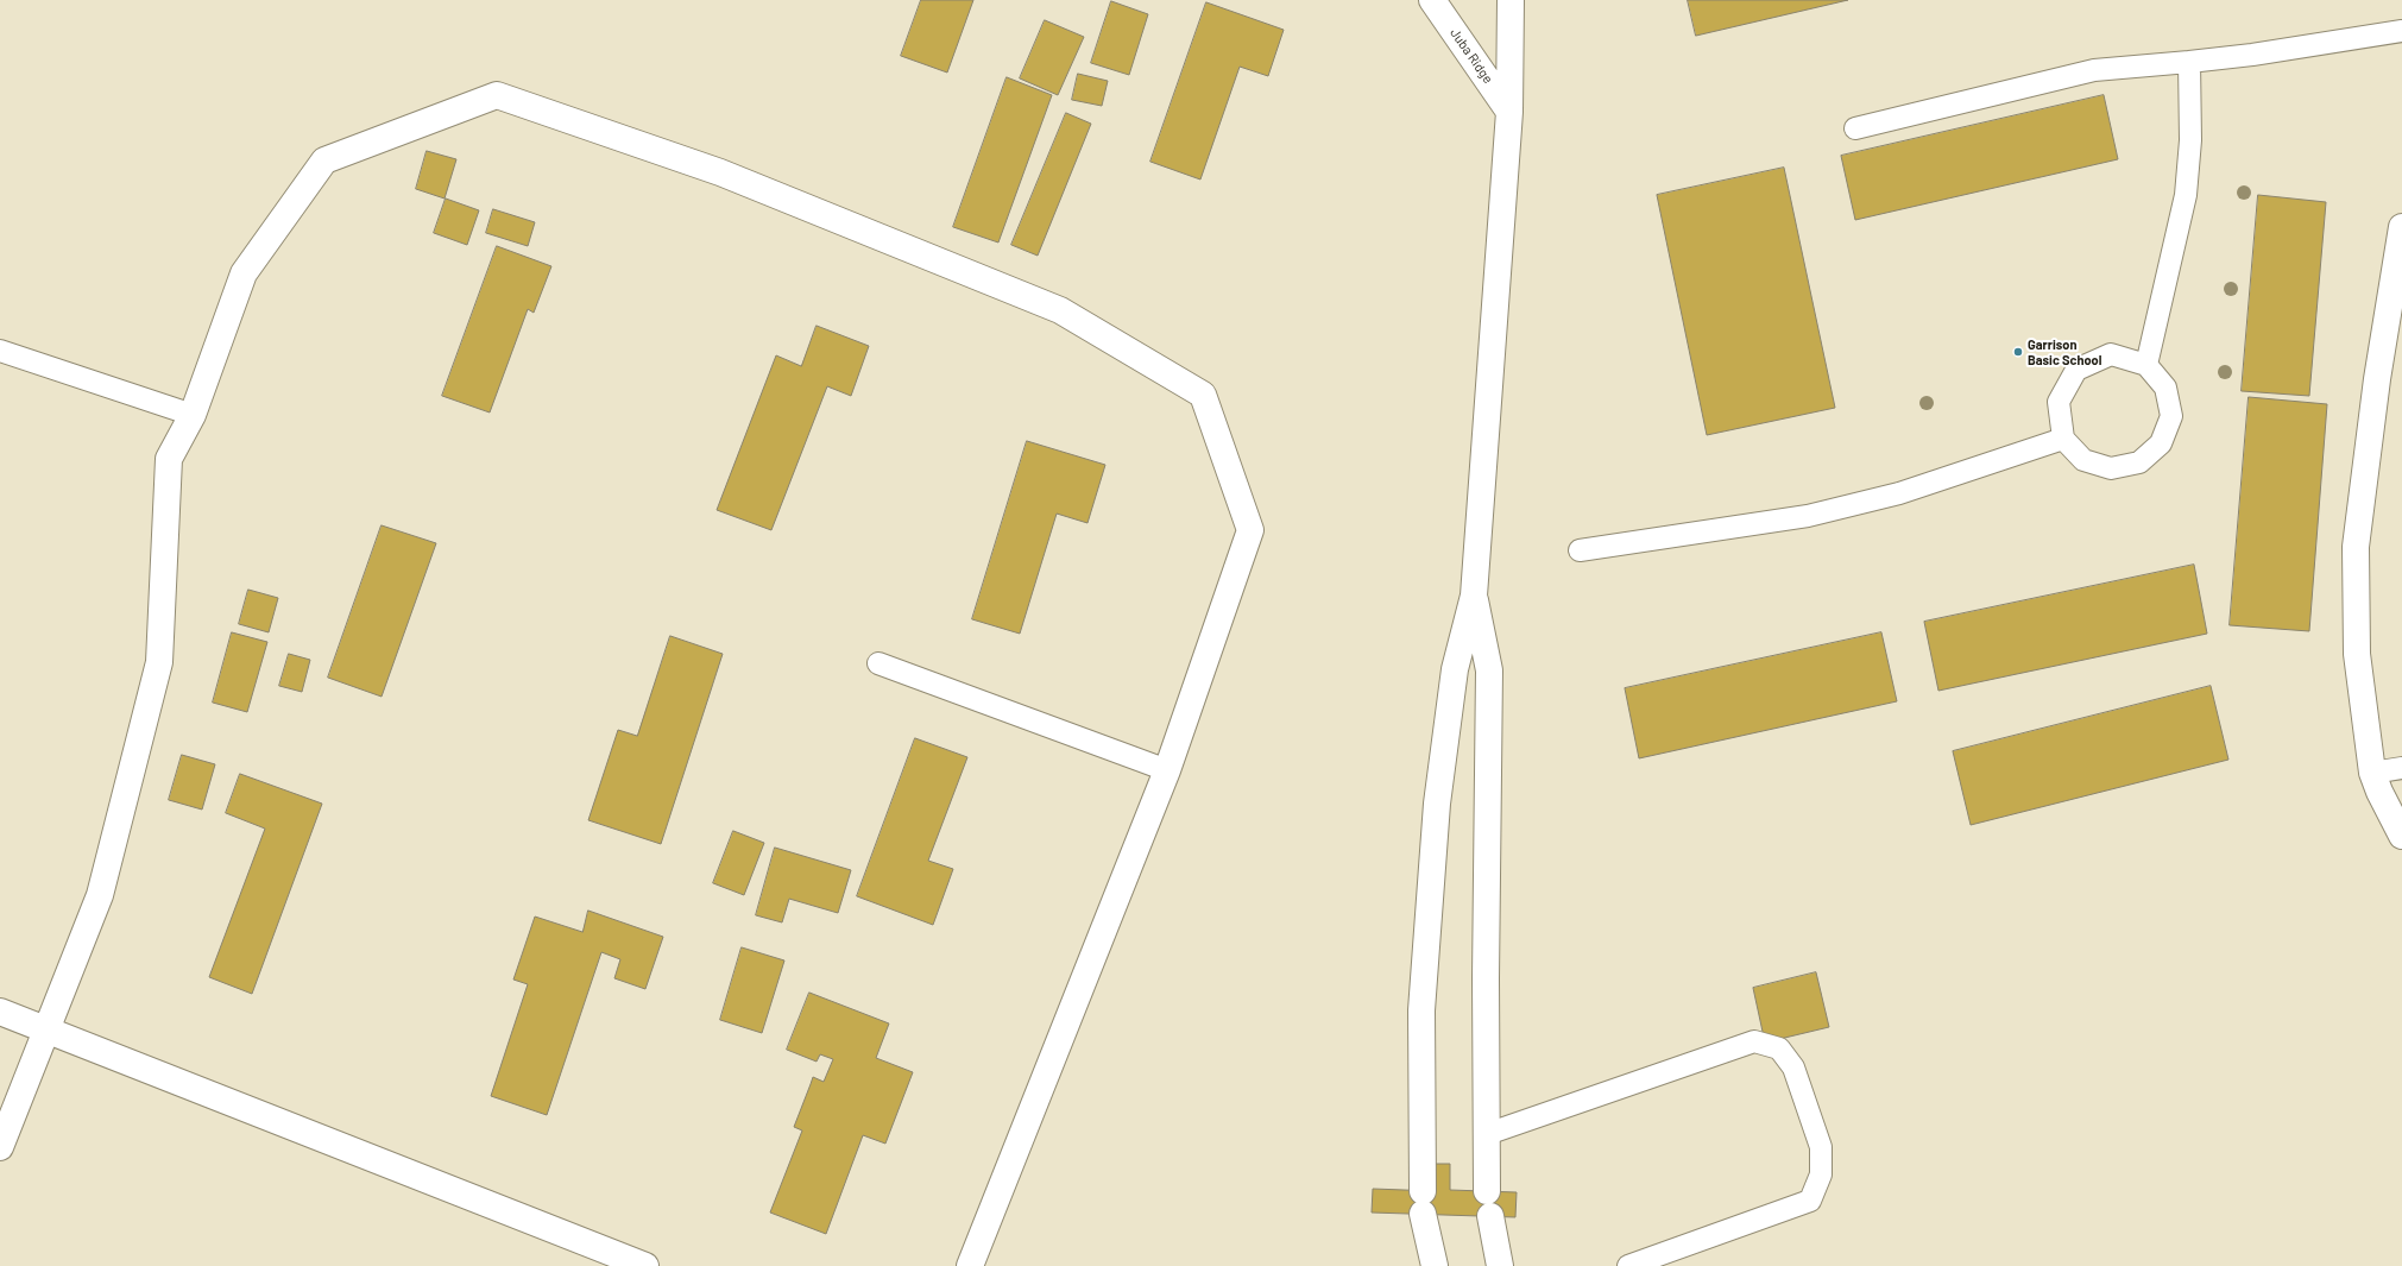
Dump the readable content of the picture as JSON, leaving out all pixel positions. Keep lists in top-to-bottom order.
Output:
{
  "streets": {
    "street": ["Juba Ridge"]
  },
  "places": ["Garrison Basic School"]
}
